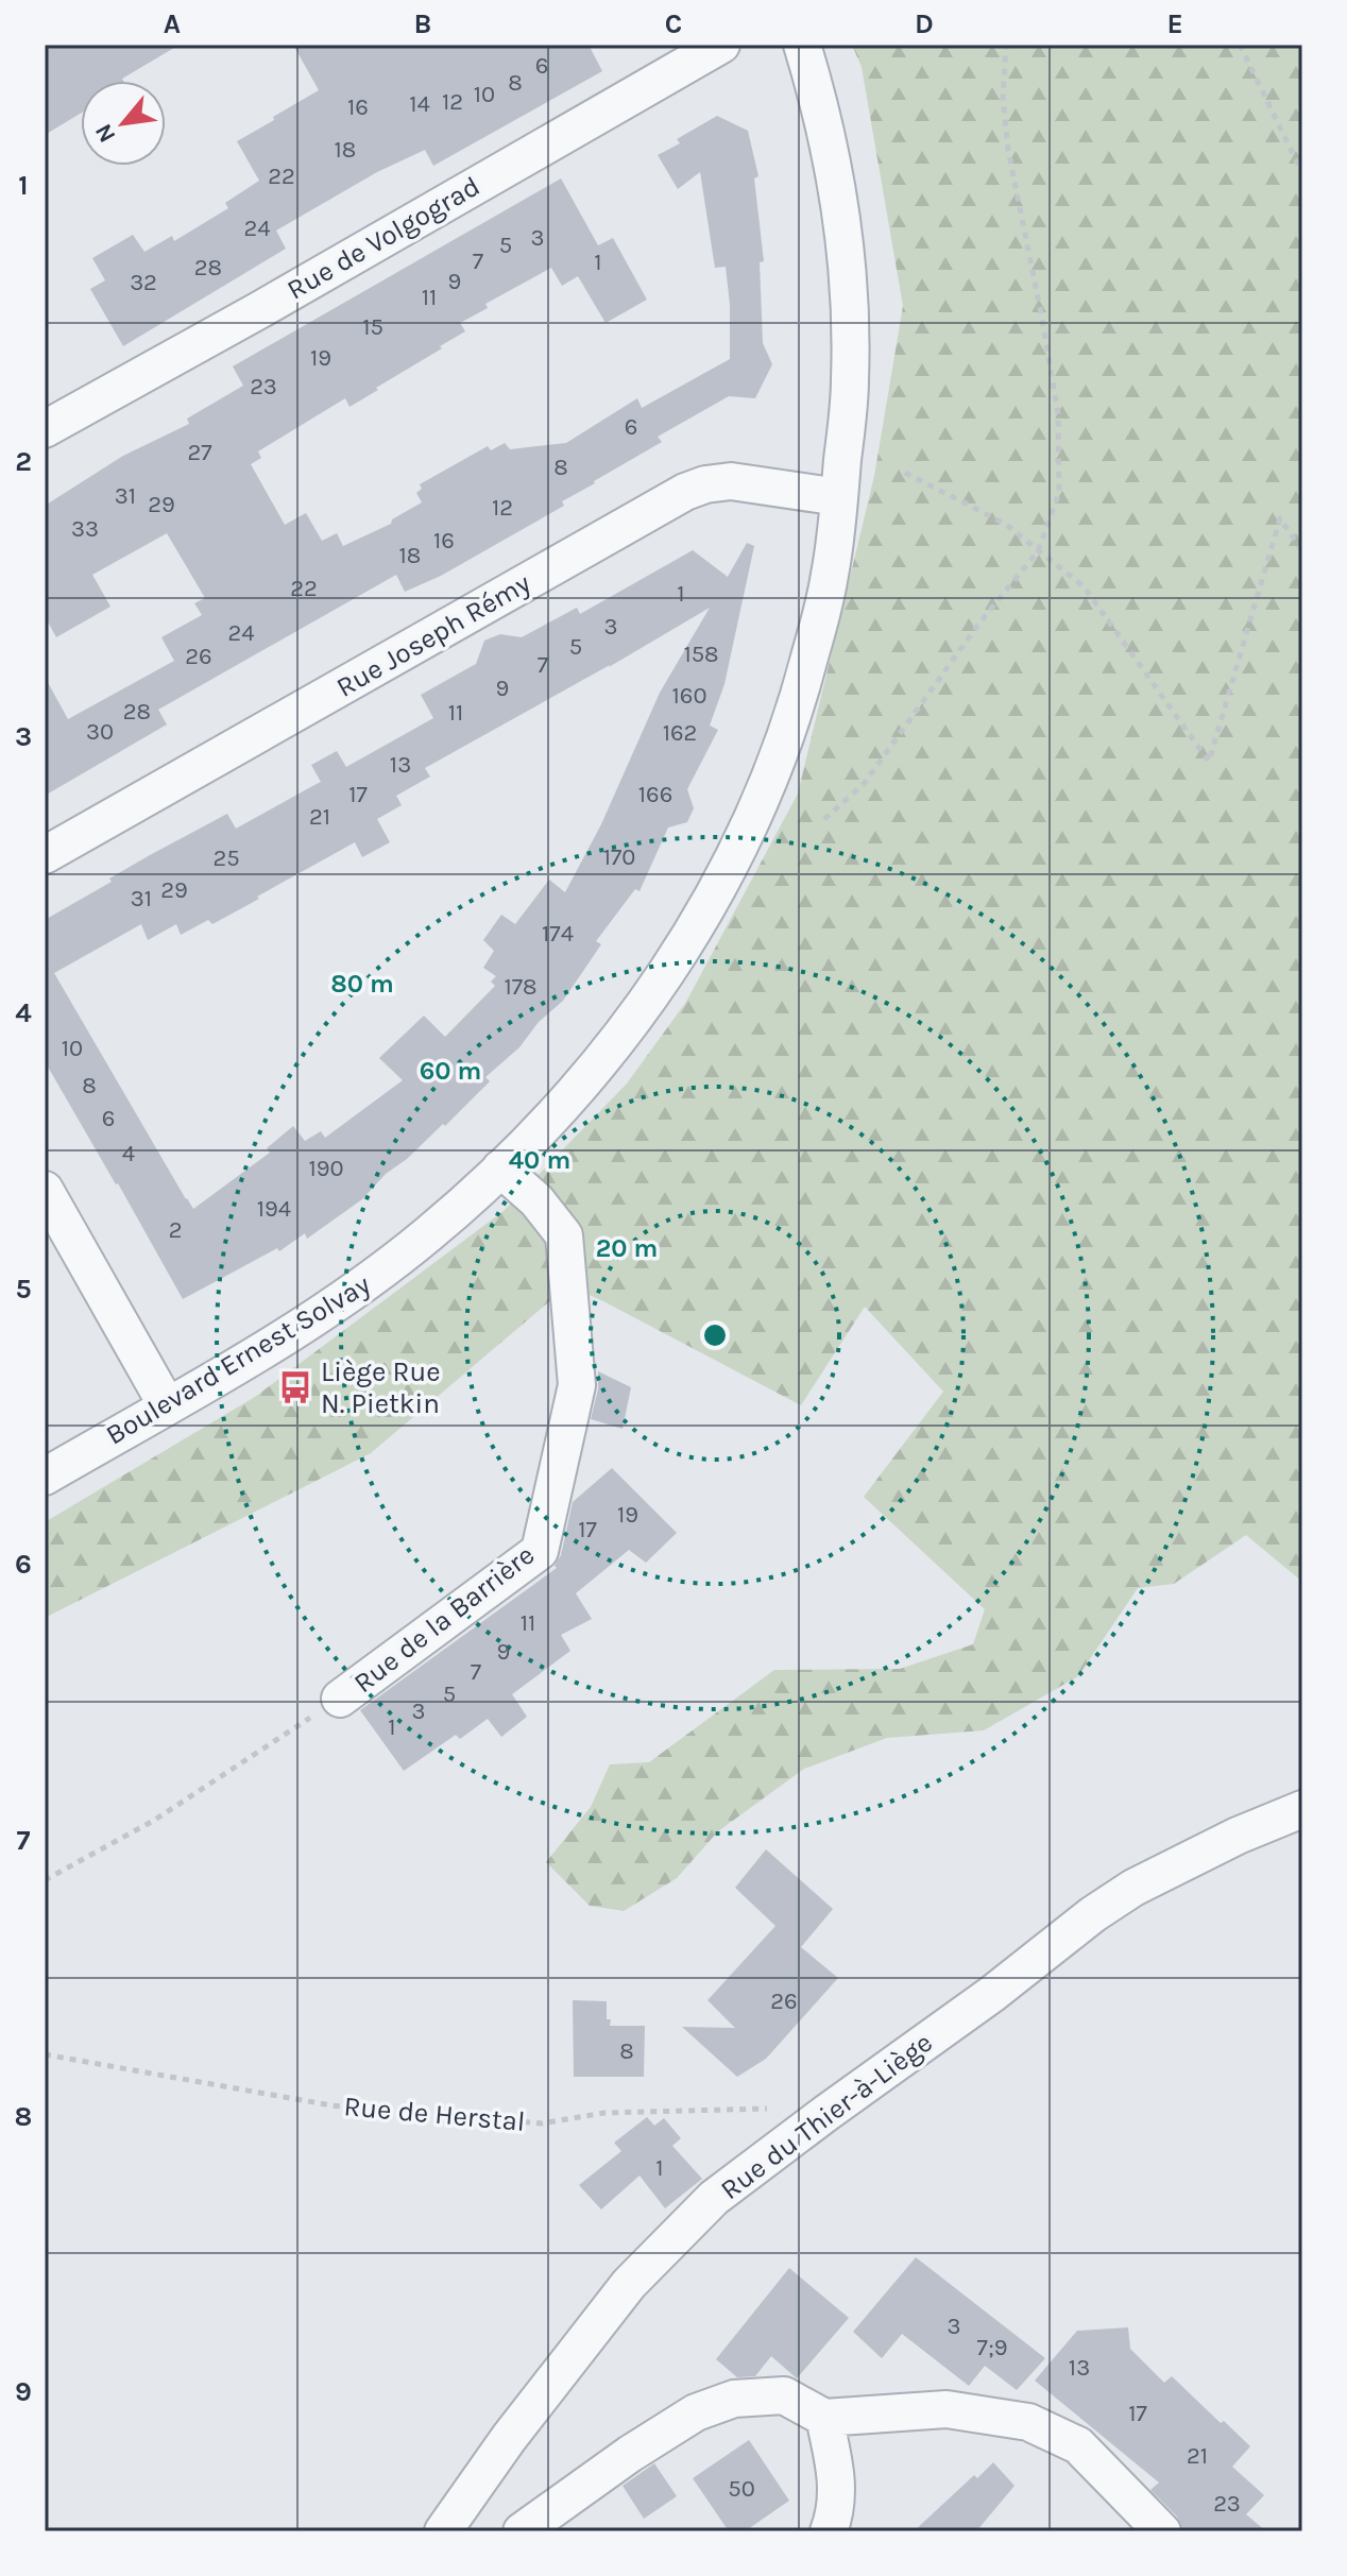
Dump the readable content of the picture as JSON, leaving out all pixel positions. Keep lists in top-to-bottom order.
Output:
{
  "streets": {
    "street": [
      "Rue de Volgograd",
      "Rue Joseph Rémy",
      "Boulevard Ernest Solvay",
      "Rue de la Barrière",
      "Rue du Thier-à-Liège"
    ],
    "path": ["Rue de Herstal"]
  },
  "crossings": [
    ["Rue Joseph Rémy", "Boulevard Ernest Solvay"],
    ["Boulevard Ernest Solvay", "Rue de la Barrière"],
    ["Rue de Herstal", "Rue du Thier-à-Liège"]
  ],
  "places": {
    "bus stop": ["Liège Rue N. Pietkin"]
  },
  "house_numbers": [
    "6",
    "8",
    "10",
    "12",
    "14",
    "16",
    "18",
    "22",
    "24",
    "3",
    "5",
    "7",
    "1",
    "28",
    "9",
    "32",
    "11",
    "15",
    "19",
    "23",
    "6",
    "27",
    "8",
    "31",
    "29",
    "12",
    "33",
    "16",
    "18",
    "22",
    "1",
    "3",
    "24",
    "5",
    "158",
    "26",
    "7",
    "9",
    "160",
    "28",
    "11",
    "30",
    "162",
    "13",
    "17",
    "166",
    "21",
    "170",
    "25",
    "29",
    "31",
    "174",
    "178",
    "10",
    "8",
    "6",
    "4",
    "190",
    "194",
    "2",
    "19",
    "17",
    "11",
    "9",
    "7",
    "5",
    "3",
    "1",
    "26",
    "8",
    "1",
    "3",
    "7;9",
    "13",
    "17",
    "21",
    "50",
    "23"
  ],
  "north": "bottom left",
  "grid": {
    "columns": [
      "A",
      "B",
      "C",
      "D",
      "E"
    ],
    "rows": [
      "1",
      "2",
      "3",
      "4",
      "5",
      "6",
      "7",
      "8",
      "9"
    ]
  },
  "rings": [
    "80 m",
    "60 m",
    "40 m",
    "20 m"
  ]
}
